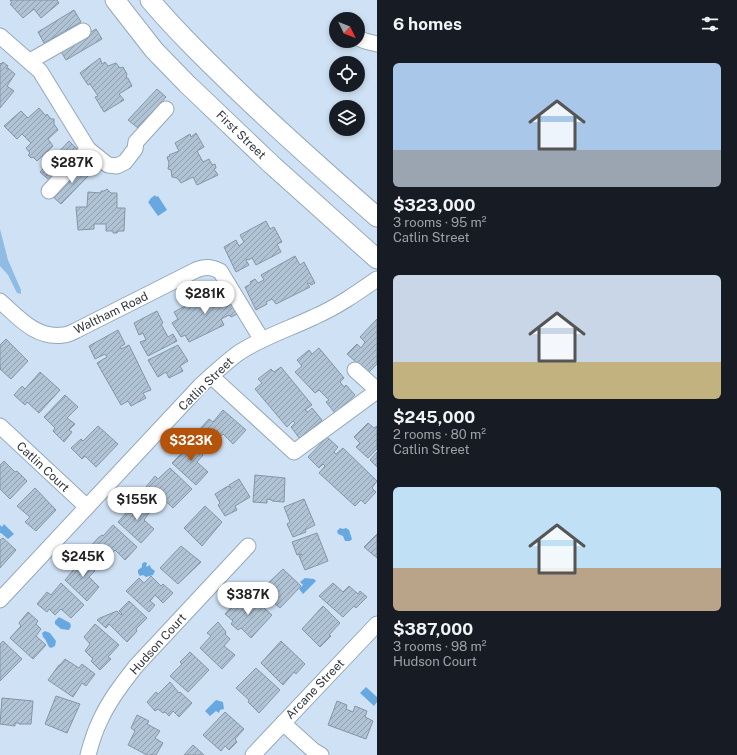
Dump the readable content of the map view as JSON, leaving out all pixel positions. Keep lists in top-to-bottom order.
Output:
{
  "streets": {
    "main road": ["First Street"],
    "street": [
      "Waltham Road",
      "Catlin Street",
      "Catlin Court",
      "Hudson Court",
      "Arcane Street"
    ]
  },
  "crossings": [
    ["Waltham Road", "Catlin Street"],
    ["Catlin Street", "Catlin Court"]
  ],
  "north": "bottom right",
  "page": {
    "heading": "6 homes",
    "list": [
      {
        "name": "$323,000",
        "note": "3 rooms · 95 m² · Catlin Street"
      },
      {
        "name": "$245,000",
        "note": "2 rooms · 80 m² · Catlin Street"
      },
      {
        "name": "$387,000",
        "note": "3 rooms · 98 m² · Hudson Court"
      }
    ],
    "price": [
      "$287K",
      "$281K",
      "$323K",
      "$155K",
      "$245K",
      "$387K"
    ]
  }
}
